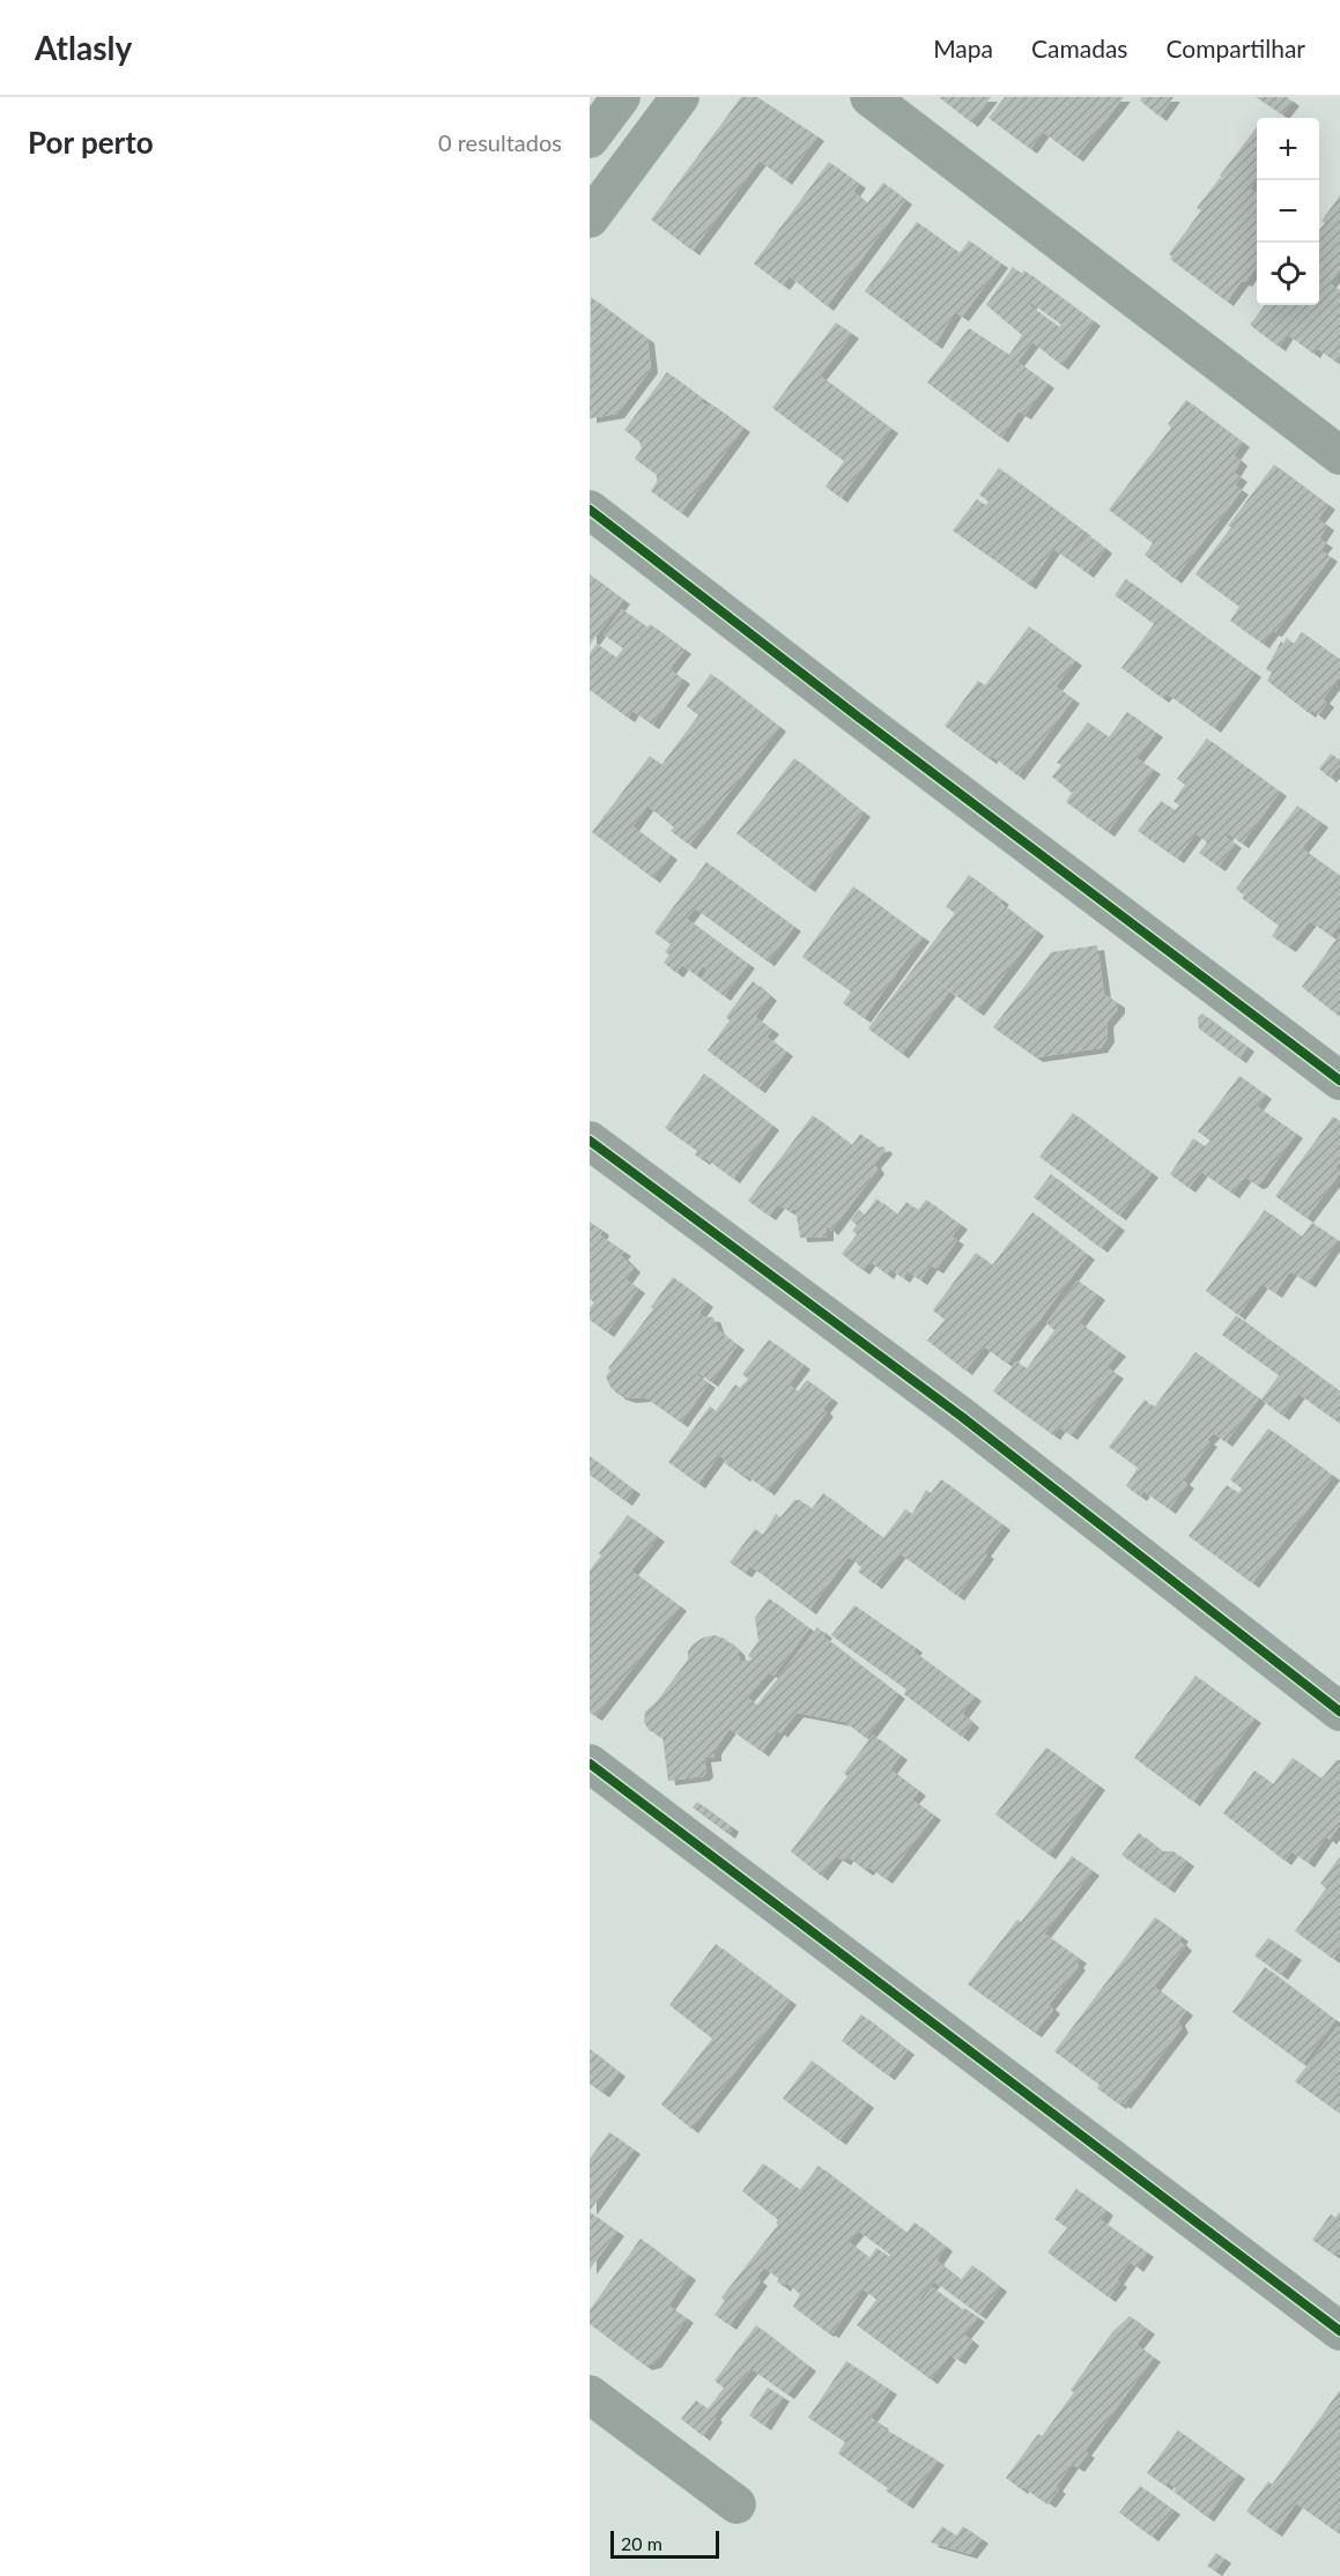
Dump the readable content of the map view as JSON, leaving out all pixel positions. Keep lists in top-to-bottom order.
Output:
{
  "scale_bar": "20 m",
  "page": {
    "header": "Atlasly",
    "nav": ["Mapa", "Camadas", "Compartilhar"],
    "heading": ["Por perto", "0 resultados"],
    "map_buttons": ["+", "−"],
    "scale": "20 m"
  }
}
